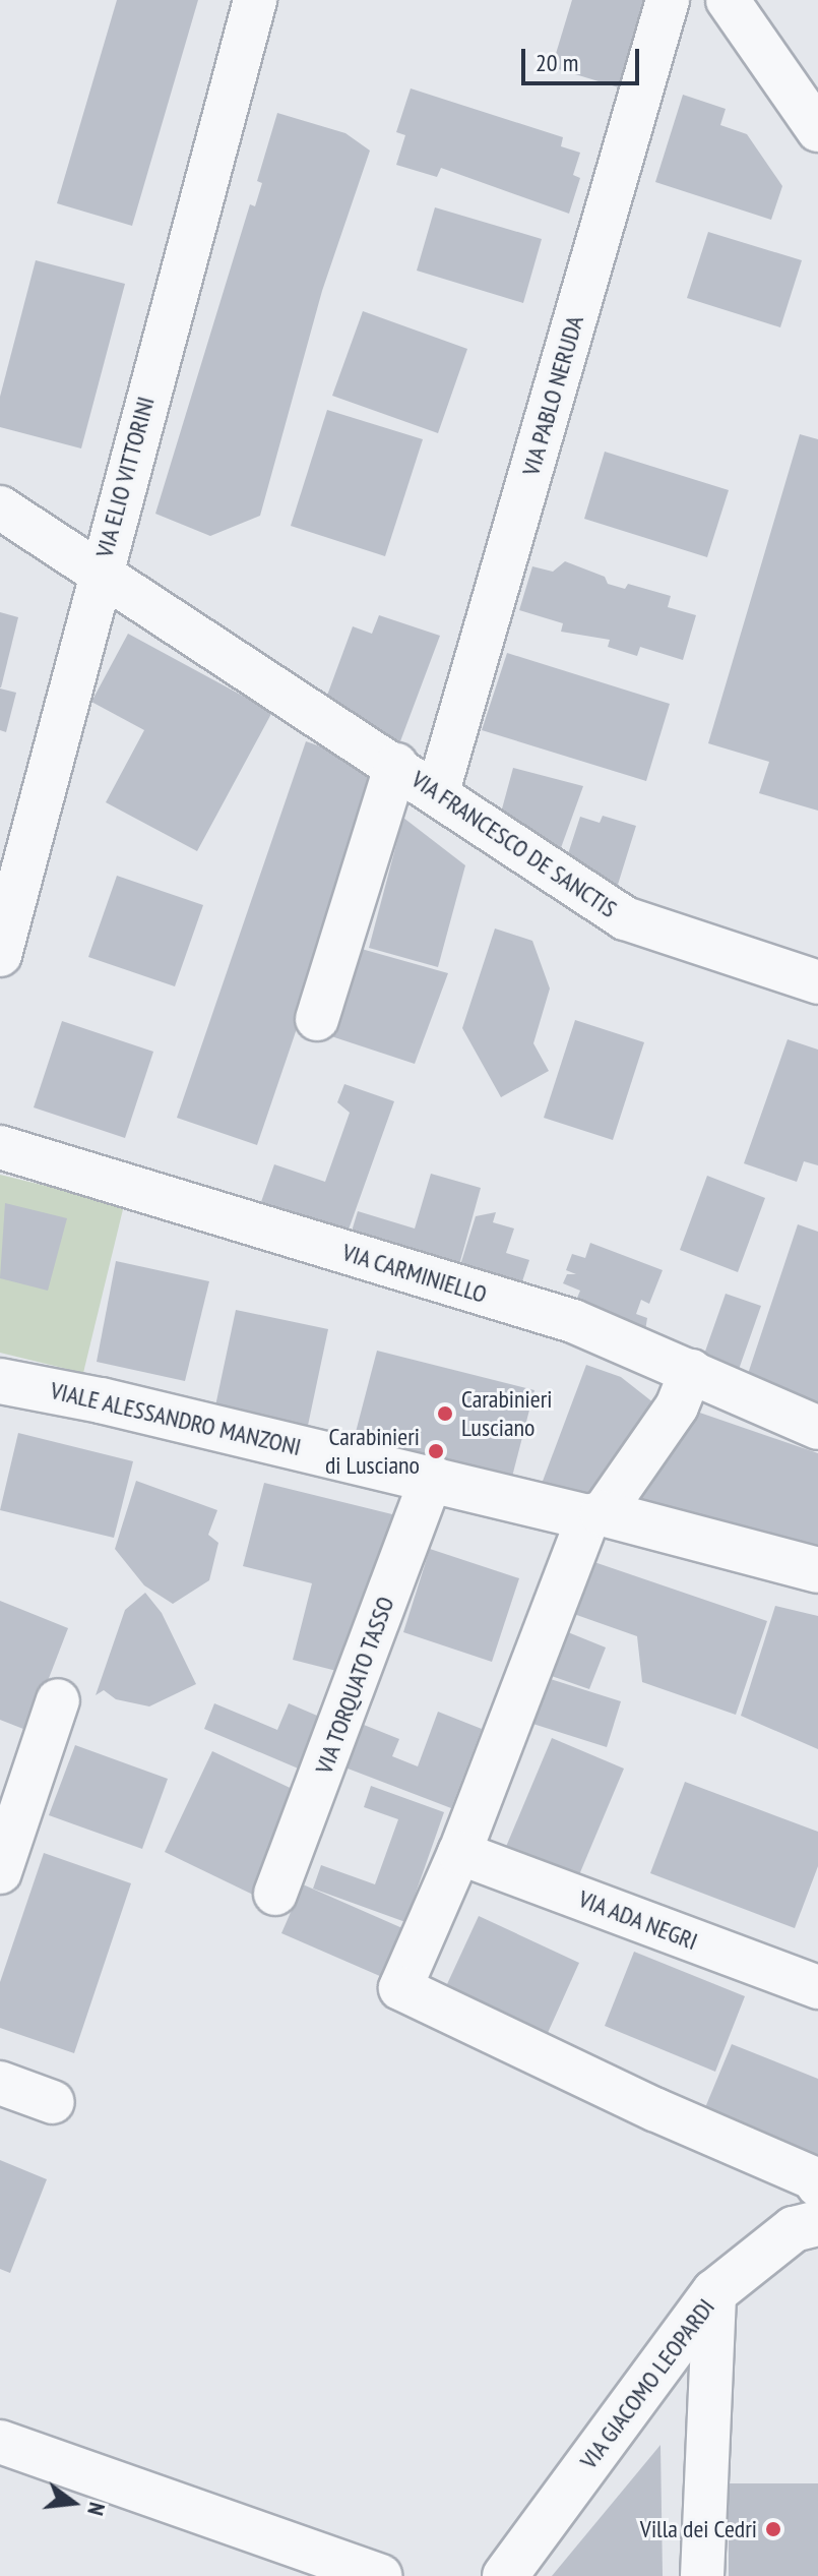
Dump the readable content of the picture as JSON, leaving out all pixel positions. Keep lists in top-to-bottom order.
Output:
{
  "streets": {
    "street": [
      "VIA PABLO NERUDA",
      "VIA ELIO VITTORINI",
      "VIA FRANCESCO DE SANCTIS",
      "VIA CARMINIELLO",
      "VIALE ALESSANDRO MANZONI",
      "VIA TORQUATO TASSO",
      "VIA ADA NEGRI",
      "VIA GIACOMO LEOPARDI"
    ]
  },
  "crossings": [
    ["VIA PABLO NERUDA", "VIA FRANCESCO DE SANCTIS"],
    ["VIA ELIO VITTORINI", "VIA FRANCESCO DE SANCTIS"],
    ["VIALE ALESSANDRO MANZONI", "VIA TORQUATO TASSO"]
  ],
  "places": ["Carabinieri Lusciano", "Carabinieri di Lusciano", "Villa dei Cedri"],
  "scale_bar": "20 m",
  "north": "right"
}
